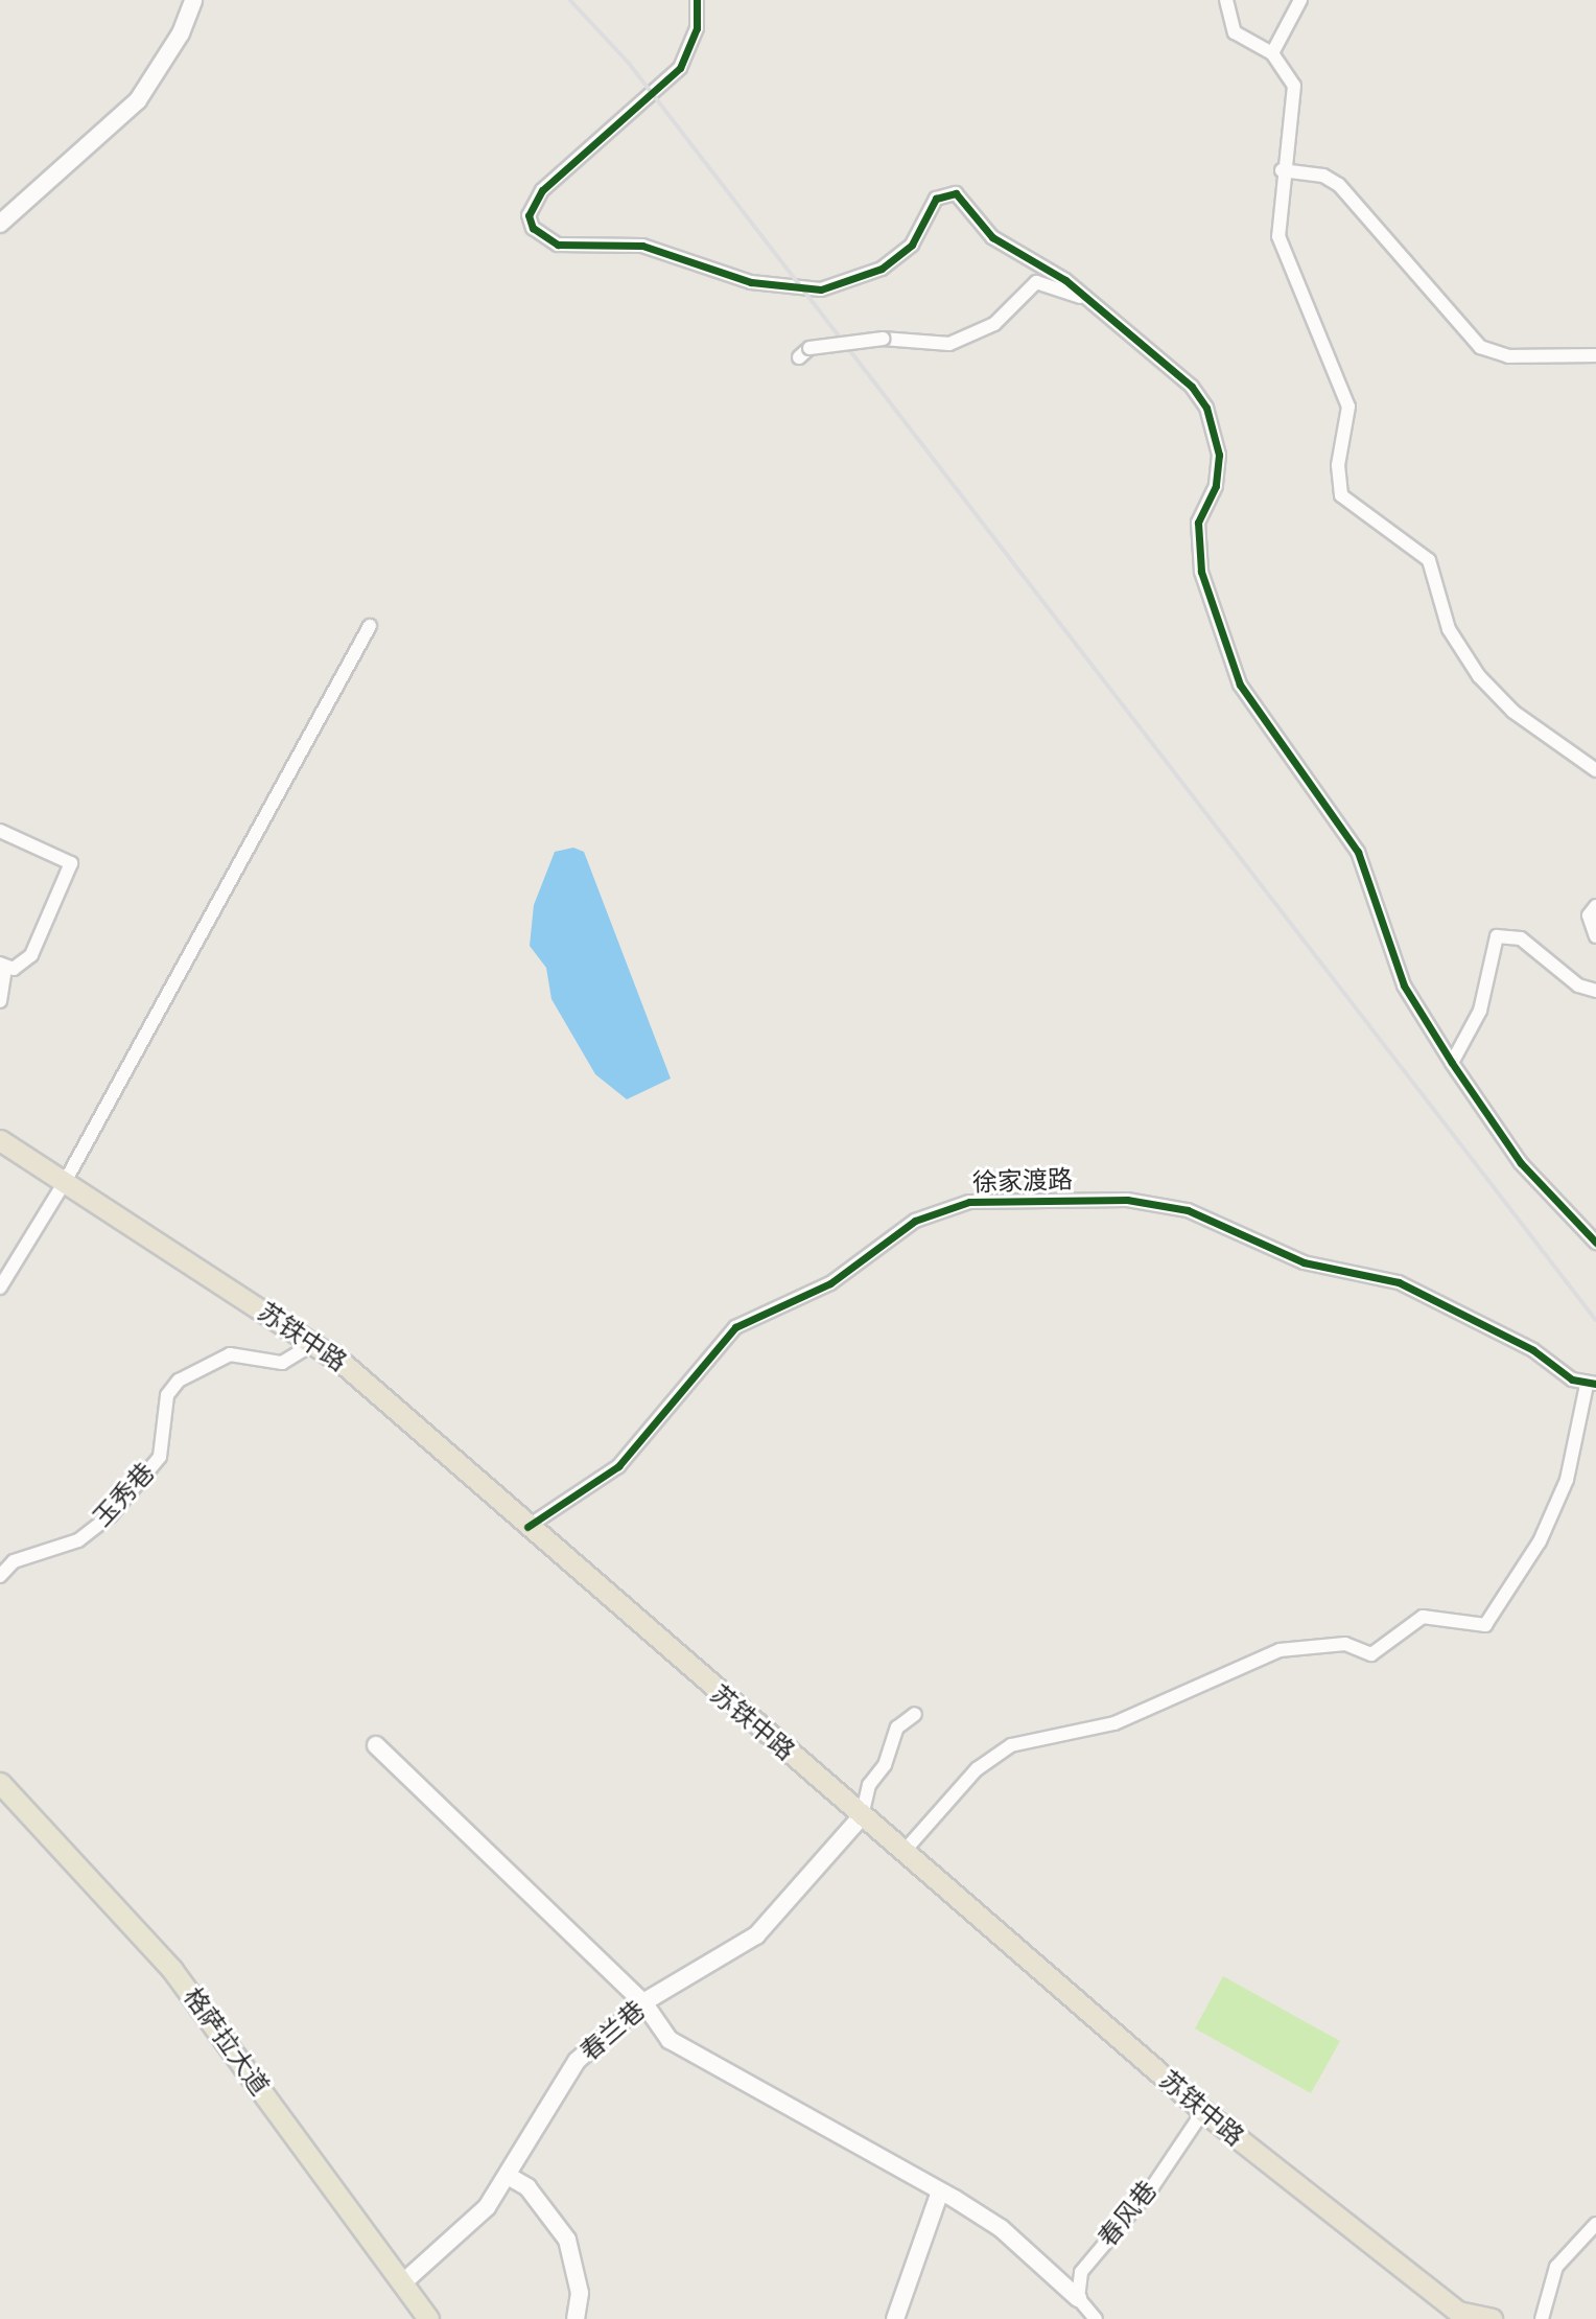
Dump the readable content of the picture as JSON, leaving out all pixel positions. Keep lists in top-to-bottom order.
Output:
{
  "streets": {
    "highway": ["苏铁中路"],
    "main road": ["格萨拉大道"],
    "street": [
      "徐家渡路",
      "玉秀巷",
      "春兰巷",
      "春风巷"
    ]
  },
  "crossings": [
    ["徐家渡路", "苏铁中路"],
    ["苏铁中路", "玉秀巷"],
    ["苏铁中路", "春兰巷"],
    ["苏铁中路", "春风巷"],
    ["春兰巷", "格萨拉大道"]
  ]
}
